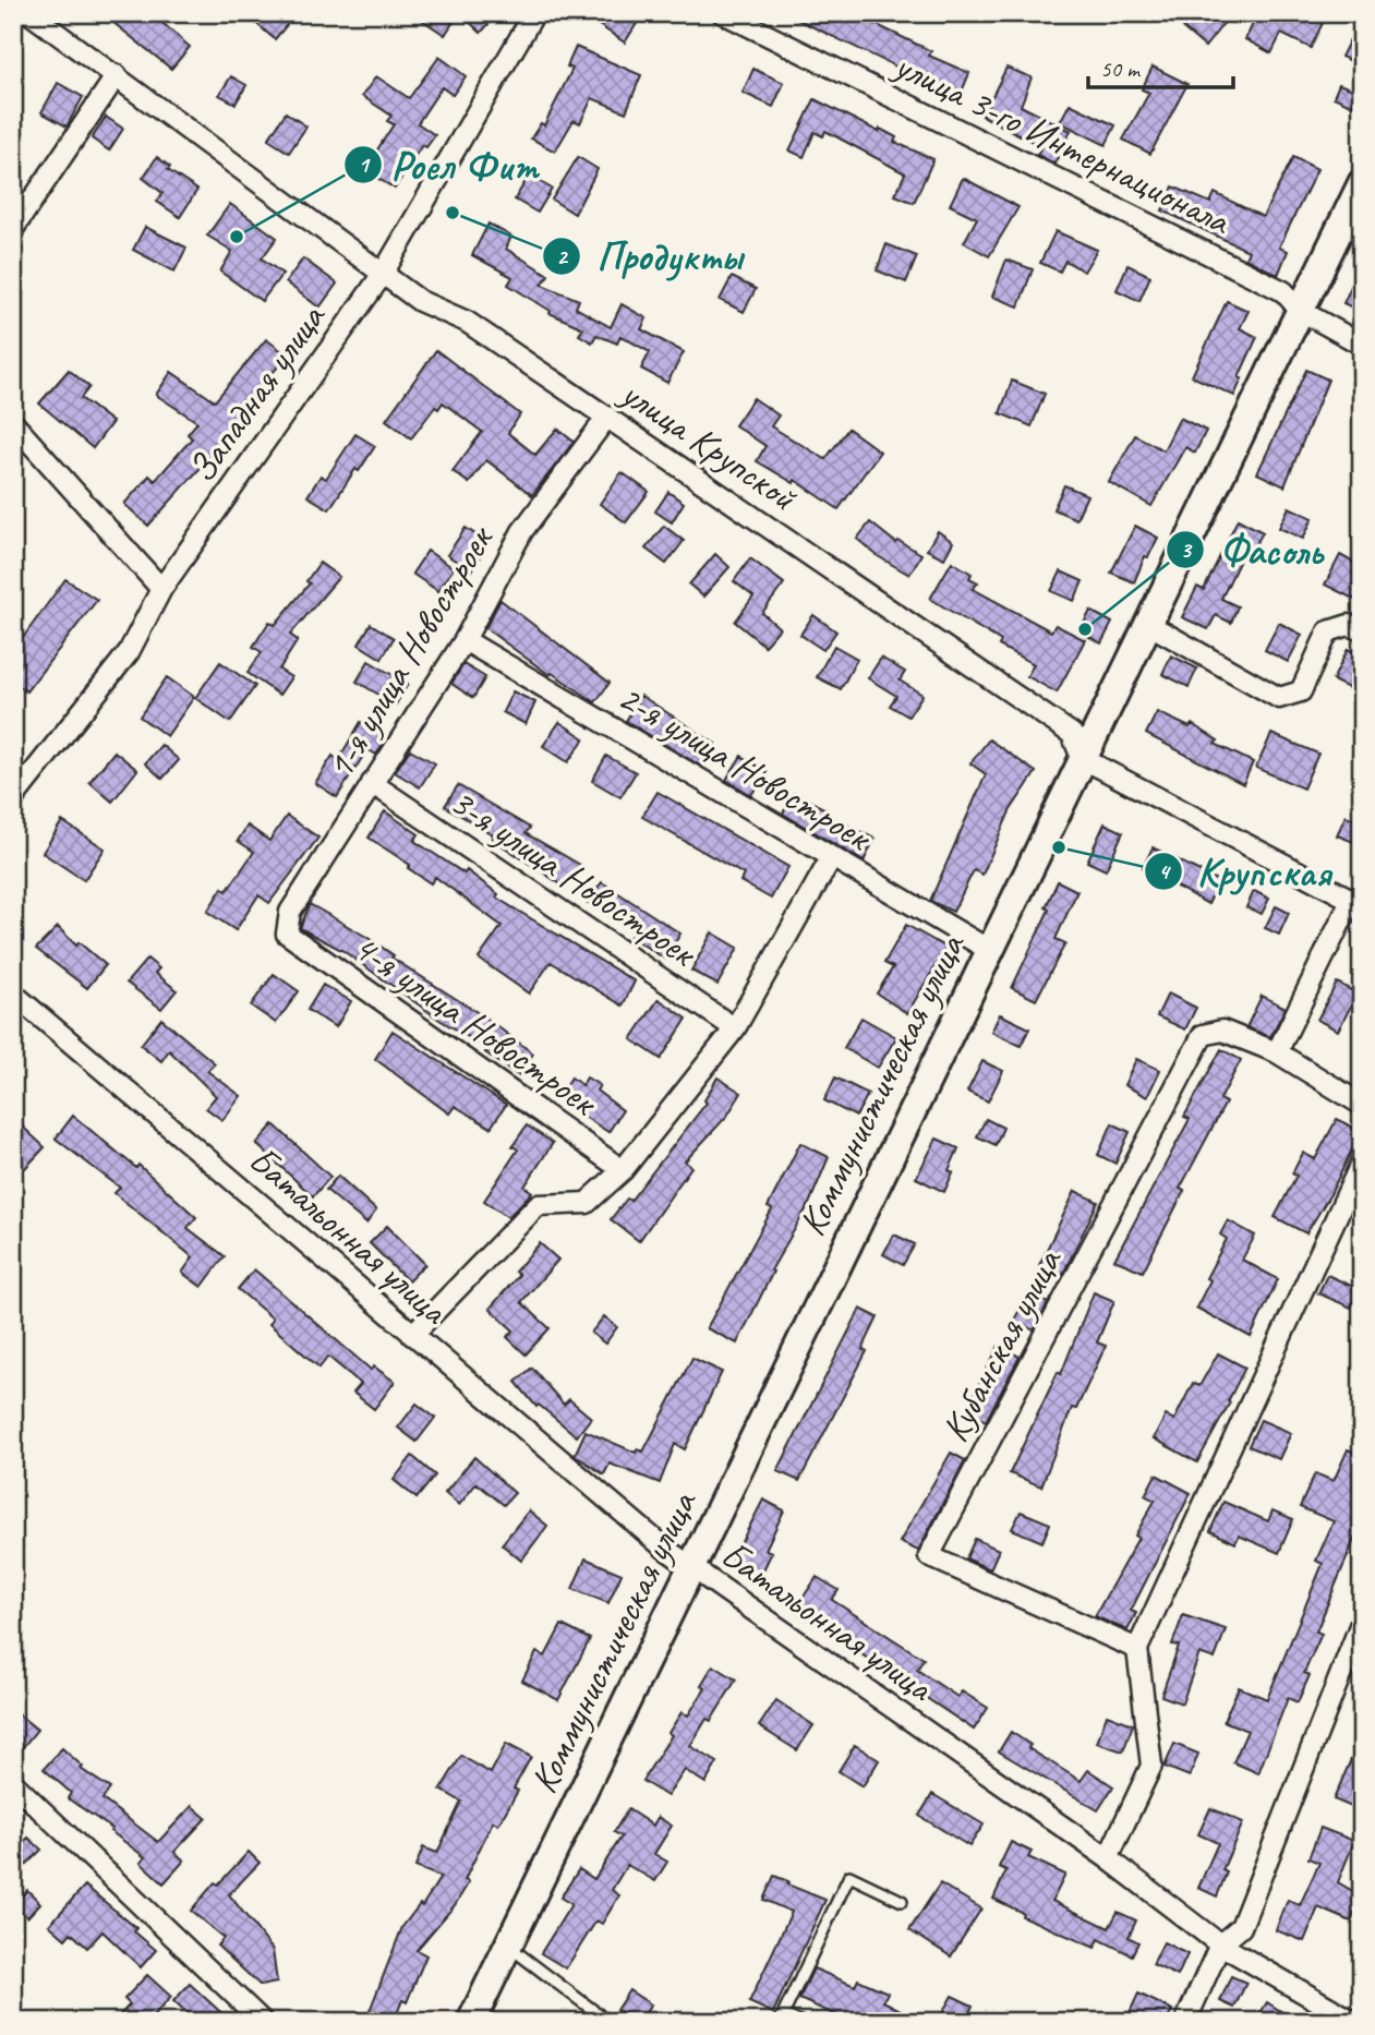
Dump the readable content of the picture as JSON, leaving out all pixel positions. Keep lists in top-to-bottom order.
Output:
{
  "streets": {
    "main road": ["Коммунистическая улица"],
    "street": [
      "улица 3-го Интернационала",
      "Западная улица",
      "улица Крупской",
      "1-я улица Новостроек",
      "2-я улица Новостроек",
      "3-я улица Новостроек",
      "4-я улица Новостроек",
      "Батальонная улица",
      "Кубанская улица"
    ]
  },
  "crossings": [
    ["улица 3-го Интернационала", "Коммунистическая улица"],
    ["Западная улица", "улица Крупской"],
    ["улица Крупской", "1-я улица Новостроек"],
    ["улица Крупской", "Коммунистическая улица"],
    ["1-я улица Новостроек", "2-я улица Новостроек"],
    ["1-я улица Новостроек", "3-я улица Новостроек"],
    ["1-я улица Новостроек", "4-я улица Новостроек"],
    ["2-я улица Новостроек", "Коммунистическая улица"],
    ["Коммунистическая улица", "Батальонная улица"]
  ],
  "places": [
    "Продукты",
    "Роел Фит",
    "Фасоль",
    "Крупская"
  ],
  "scale_bar": "50 m"
}
